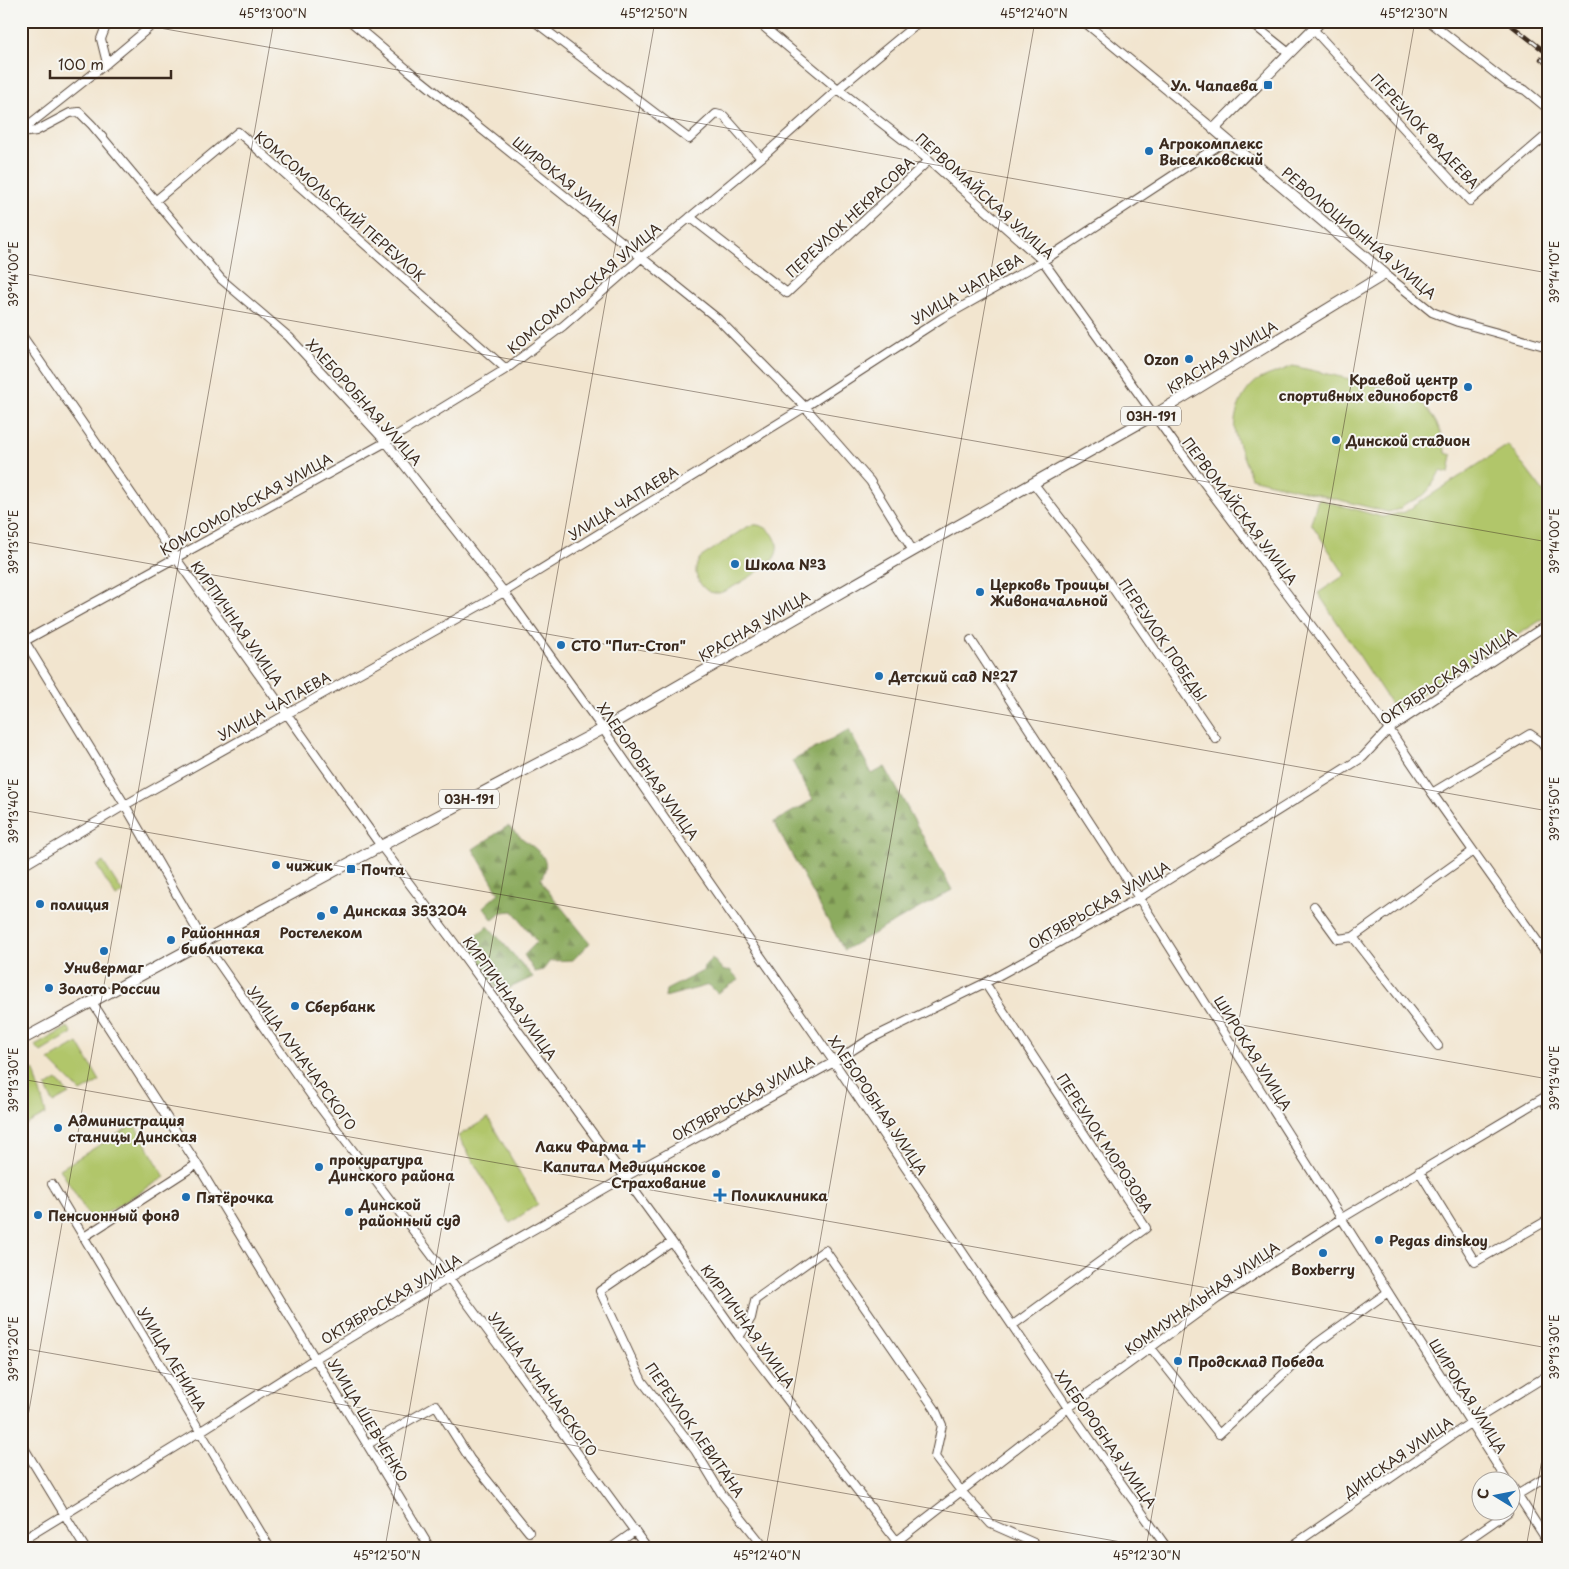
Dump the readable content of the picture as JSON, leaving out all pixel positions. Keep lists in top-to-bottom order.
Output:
{
  "streets": {
    "main road": ["РЕВОЛЮЦИОННАЯ УЛИЦА", "КРАСНАЯ УЛИЦА", "03Н-191"],
    "street": [
      "ПЕРЕУЛОК ФАДЕЕВА",
      "ШИРОКАЯ УЛИЦА",
      "ПЕРВОМАЙСКАЯ УЛИЦА",
      "КОМСОМОЛЬСКИЙ ПЕРЕУЛОК",
      "ПЕРЕУЛОК НЕКРАСОВА",
      "КОМСОМОЛЬСКАЯ УЛИЦА",
      "УЛИЦА ЧАПАЕВА",
      "ХЛЕБОРОБНАЯ УЛИЦА",
      "КИРПИЧНАЯ УЛИЦА",
      "ПЕРЕУЛОК ПОБЕДЫ",
      "ОКТЯБРЬСКАЯ УЛИЦА",
      "УЛИЦА ЛУНАЧАРСКОГО",
      "ПЕРЕУЛОК МОРОЗОВА",
      "КОММУНАЛЬНАЯ УЛИЦА",
      "УЛИЦА ЛЕНИНА",
      "УЛИЦА ШЕВЧЕНКО",
      "ПЕРЕУЛОК ЛЕВИТАНА",
      "ДИНСКАЯ УЛИЦА"
    ]
  },
  "crossings": [
    ["ШИРОКАЯ УЛИЦА", "КОМСОМОЛЬСКАЯ УЛИЦА"],
    ["ШИРОКАЯ УЛИЦА", "УЛИЦА ЧАПАЕВА"],
    ["ШИРОКАЯ УЛИЦА", "КРАСНАЯ УЛИЦА"],
    ["ШИРОКАЯ УЛИЦА", "ОКТЯБРЬСКАЯ УЛИЦА"],
    ["ШИРОКАЯ УЛИЦА", "КОММУНАЛЬНАЯ УЛИЦА"],
    ["ШИРОКАЯ УЛИЦА", "ДИНСКАЯ УЛИЦА"],
    ["ПЕРВОМАЙСКАЯ УЛИЦА", "ПЕРЕУЛОК НЕКРАСОВА"],
    ["ПЕРВОМАЙСКАЯ УЛИЦА", "КОМСОМОЛЬСКАЯ УЛИЦА"],
    ["ПЕРВОМАЙСКАЯ УЛИЦА", "УЛИЦА ЧАПАЕВА"],
    ["ПЕРВОМАЙСКАЯ УЛИЦА", "КРАСНАЯ УЛИЦА"],
    ["ПЕРВОМАЙСКАЯ УЛИЦА", "ОКТЯБРЬСКАЯ УЛИЦА"],
    ["КОМСОМОЛЬСКИЙ ПЕРЕУЛОК", "КОМСОМОЛЬСКАЯ УЛИЦА"],
    ["КОМСОМОЛЬСКИЙ ПЕРЕУЛОК", "ХЛЕБОРОБНАЯ УЛИЦА"],
    ["ПЕРЕУЛОК НЕКРАСОВА", "КОМСОМОЛЬСКАЯ УЛИЦА"],
    ["РЕВОЛЮЦИОННАЯ УЛИЦА", "УЛИЦА ЧАПАЕВА"],
    ["РЕВОЛЮЦИОННАЯ УЛИЦА", "КРАСНАЯ УЛИЦА"],
    ["КОМСОМОЛЬСКАЯ УЛИЦА", "ХЛЕБОРОБНАЯ УЛИЦА"],
    ["КОМСОМОЛЬСКАЯ УЛИЦА", "КИРПИЧНАЯ УЛИЦА"],
    ["КОМСОМОЛЬСКАЯ УЛИЦА", "УЛИЦА ЛУНАЧАРСКОГО"],
    ["УЛИЦА ЧАПАЕВА", "ХЛЕБОРОБНАЯ УЛИЦА"],
    ["УЛИЦА ЧАПАЕВА", "КИРПИЧНАЯ УЛИЦА"],
    ["УЛИЦА ЧАПАЕВА", "УЛИЦА ЛУНАЧАРСКОГО"],
    ["КРАСНАЯ УЛИЦА", "ХЛЕБОРОБНАЯ УЛИЦА"],
    ["КРАСНАЯ УЛИЦА", "КИРПИЧНАЯ УЛИЦА"],
    ["КРАСНАЯ УЛИЦА", "ПЕРЕУЛОК ПОБЕДЫ"],
    ["КРАСНАЯ УЛИЦА", "УЛИЦА ЛУНАЧАРСКОГО"],
    ["КРАСНАЯ УЛИЦА", "УЛИЦА ШЕВЧЕНКО"],
    ["ХЛЕБОРОБНАЯ УЛИЦА", "ОКТЯБРЬСКАЯ УЛИЦА"],
    ["ХЛЕБОРОБНАЯ УЛИЦА", "ПЕРЕУЛОК МОРОЗОВА"],
    ["ХЛЕБОРОБНАЯ УЛИЦА", "КОММУНАЛЬНАЯ УЛИЦА"],
    ["КИРПИЧНАЯ УЛИЦА", "ОКТЯБРЬСКАЯ УЛИЦА"],
    ["КИРПИЧНАЯ УЛИЦА", "КОММУНАЛЬНАЯ УЛИЦА"],
    ["КИРПИЧНАЯ УЛИЦА", "ПЕРЕУЛОК ЛЕВИТАНА"],
    ["ОКТЯБРЬСКАЯ УЛИЦА", "УЛИЦА ЛУНАЧАРСКОГО"],
    ["ОКТЯБРЬСКАЯ УЛИЦА", "ПЕРЕУЛОК МОРОЗОВА"],
    ["ОКТЯБРЬСКАЯ УЛИЦА", "УЛИЦА ЛЕНИНА"],
    ["ОКТЯБРЬСКАЯ УЛИЦА", "УЛИЦА ШЕВЧЕНКО"]
  ],
  "places": {
    "transit": ["Ул. Чапаева", "Почта"],
    "other": [
      "Агрокомплекс Выселковский",
      "Ozon",
      "Краевой центр спортивных единоборств",
      "Динской стадион",
      "Школа №3",
      "Церковь Троицы Живоначальной",
      "СТО \"Пит-Стоп\"",
      "Детский сад №27",
      "чижик",
      "полиция",
      "Динская 353204",
      "Ростелеком",
      "Районнная библиотека",
      "Универмаг",
      "Золото России",
      "Сбербанк",
      "Администрация станицы Динская",
      "прокуратура Динского района",
      "Капитал Медицинское Страхование",
      "Пятёрочка",
      "Динской районный суд",
      "Пенсионный фонд",
      "Pegas dinskoy",
      "Boxberry",
      "Продсклад Победа"
    ],
    "health": ["Лаки Фарма", "Поликлиника"]
  },
  "scale_bar": "100 m",
  "north": "left",
  "coordinates": [
    "45°13'00\"N",
    "45°12'50\"N",
    "45°12'40\"N",
    "45°12'30\"N",
    "39°14'10\"E",
    "39°14'00\"E",
    "39°13'50\"E",
    "39°13'40\"E",
    "39°13'30\"E",
    "39°13'20\"E"
  ]
}
